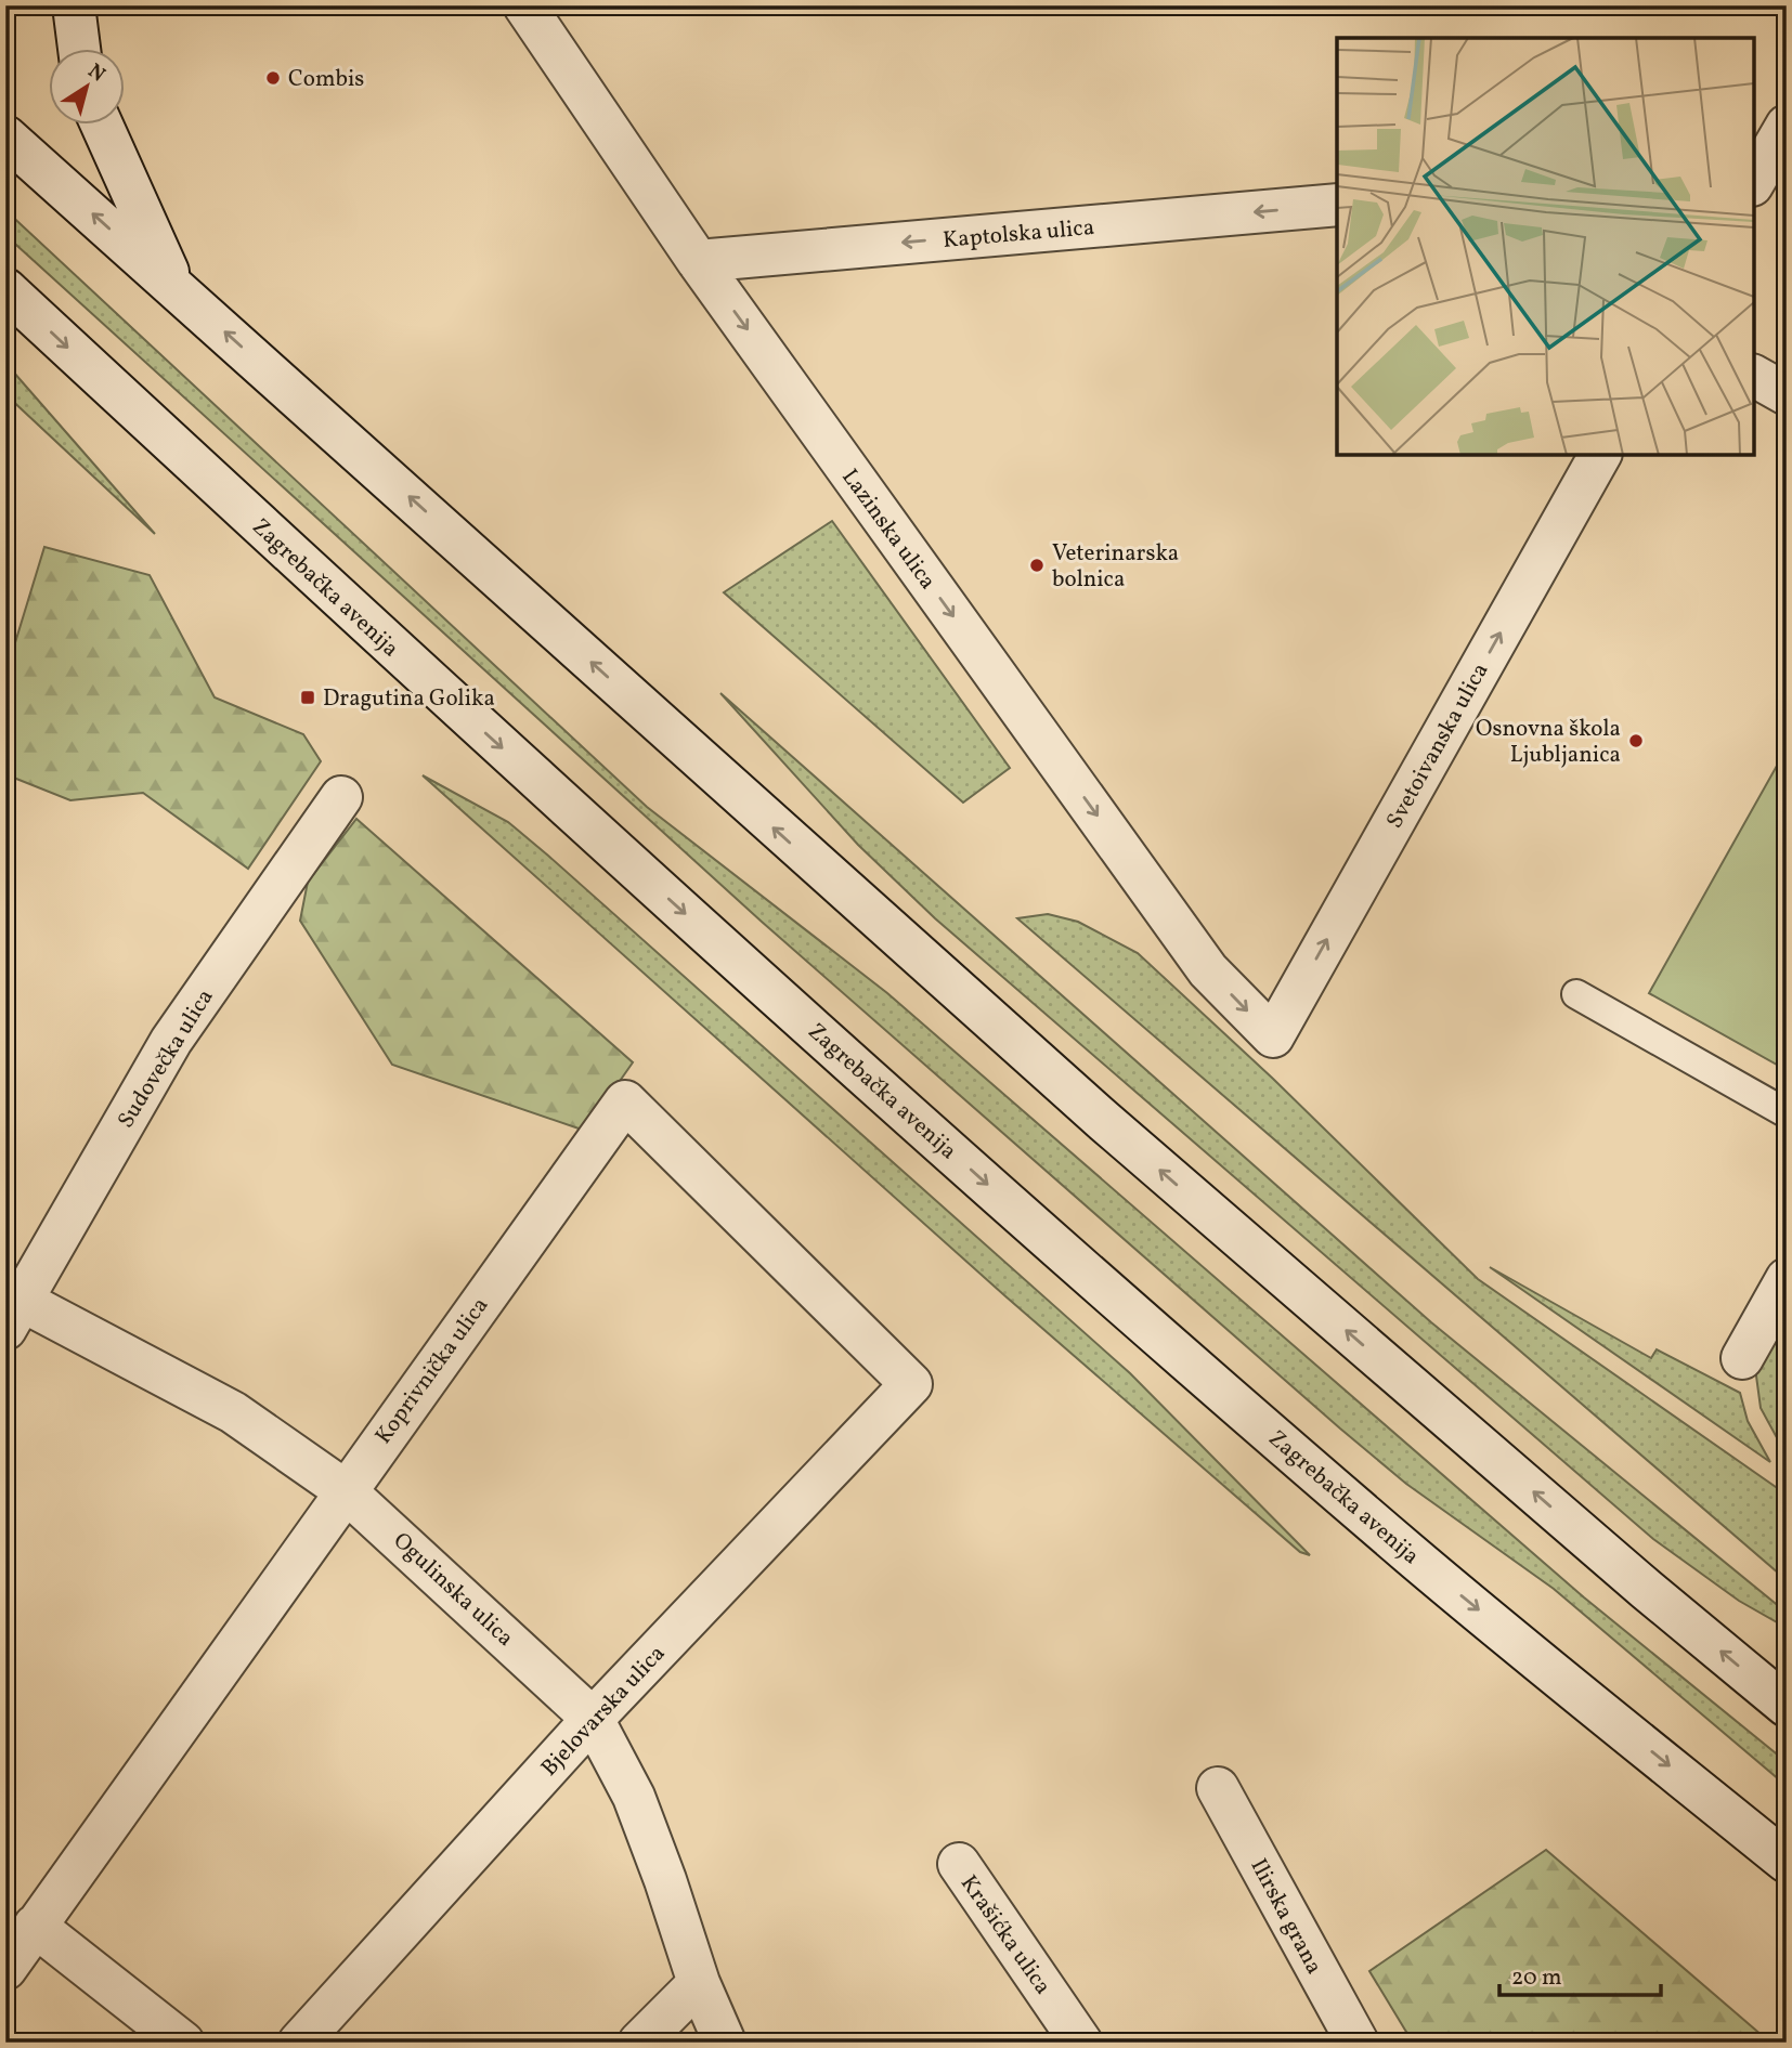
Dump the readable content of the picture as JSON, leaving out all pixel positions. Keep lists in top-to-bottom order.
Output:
{
  "streets": {
    "street": [
      "Kaptolska ulica",
      "Lazinska ulica",
      "Zagrebačka avenija",
      "Svetoivanska ulica",
      "Sudovečka ulica",
      "Koprivnička ulica",
      "Ogulinska ulica",
      "Bjelovarska ulica",
      "Ilirska grana",
      "Krašićka ulica"
    ]
  },
  "crossings": [
    ["Kaptolska ulica", "Lazinska ulica"],
    ["Lazinska ulica", "Svetoivanska ulica"],
    ["Sudovečka ulica", "Ogulinska ulica"],
    ["Koprivnička ulica", "Ogulinska ulica"],
    ["Koprivnička ulica", "Bjelovarska ulica"],
    ["Ogulinska ulica", "Bjelovarska ulica"]
  ],
  "one_way": ["Kaptolska ulica", "Svetoivanska ulica"],
  "places": {
    "other": ["Combis", "Veterinarska bolnica", "Osnovna škola Ljubljanica"],
    "transit": ["Dragutina Golika"]
  },
  "scale_bar": "20 m",
  "north": "top right"
}
